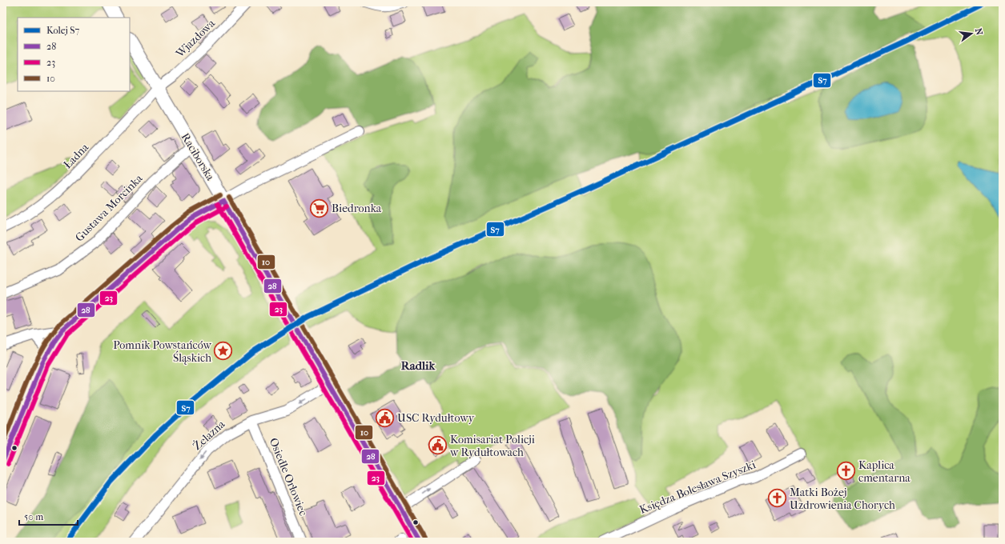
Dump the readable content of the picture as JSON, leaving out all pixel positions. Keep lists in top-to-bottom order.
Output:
{
  "streets": {
    "main road": ["Raciborska"],
    "street": [
      "Wjazdowa",
      "Ładna",
      "Gustawa Morcinka",
      "Żelazna",
      "Osiedle Orłowiec",
      "Księdza Bolesława Szyszki"
    ]
  },
  "crossings": [
    ["Wjazdowa", "Ładna"],
    ["Wjazdowa", "Raciborska"],
    ["Ładna", "Raciborska"],
    ["Raciborska", "Gustawa Morcinka"],
    ["Raciborska", "Żelazna"],
    ["Żelazna", "Osiedle Orłowiec"]
  ],
  "one_way": ["Żelazna"],
  "districts": ["Radlik"],
  "places": {
    "supermarket": ["Biedronka"],
    "place": ["Pomnik Powstańców Śląskich"],
    "public building": ["USC Rydułtowy", "Komisariat Policji w Rydułtowach"],
    "church": ["Kaplica cmentarna", "Matki Bożej Uzdrowienia Chorych"]
  },
  "lines": [
    "rail line S7",
    "transit line 10",
    "transit line 28",
    "transit line 23"
  ],
  "legend": [
    "Kolej S7",
    "28",
    "23",
    "10"
  ],
  "scale_bar": "50 m",
  "north": "right"
}
